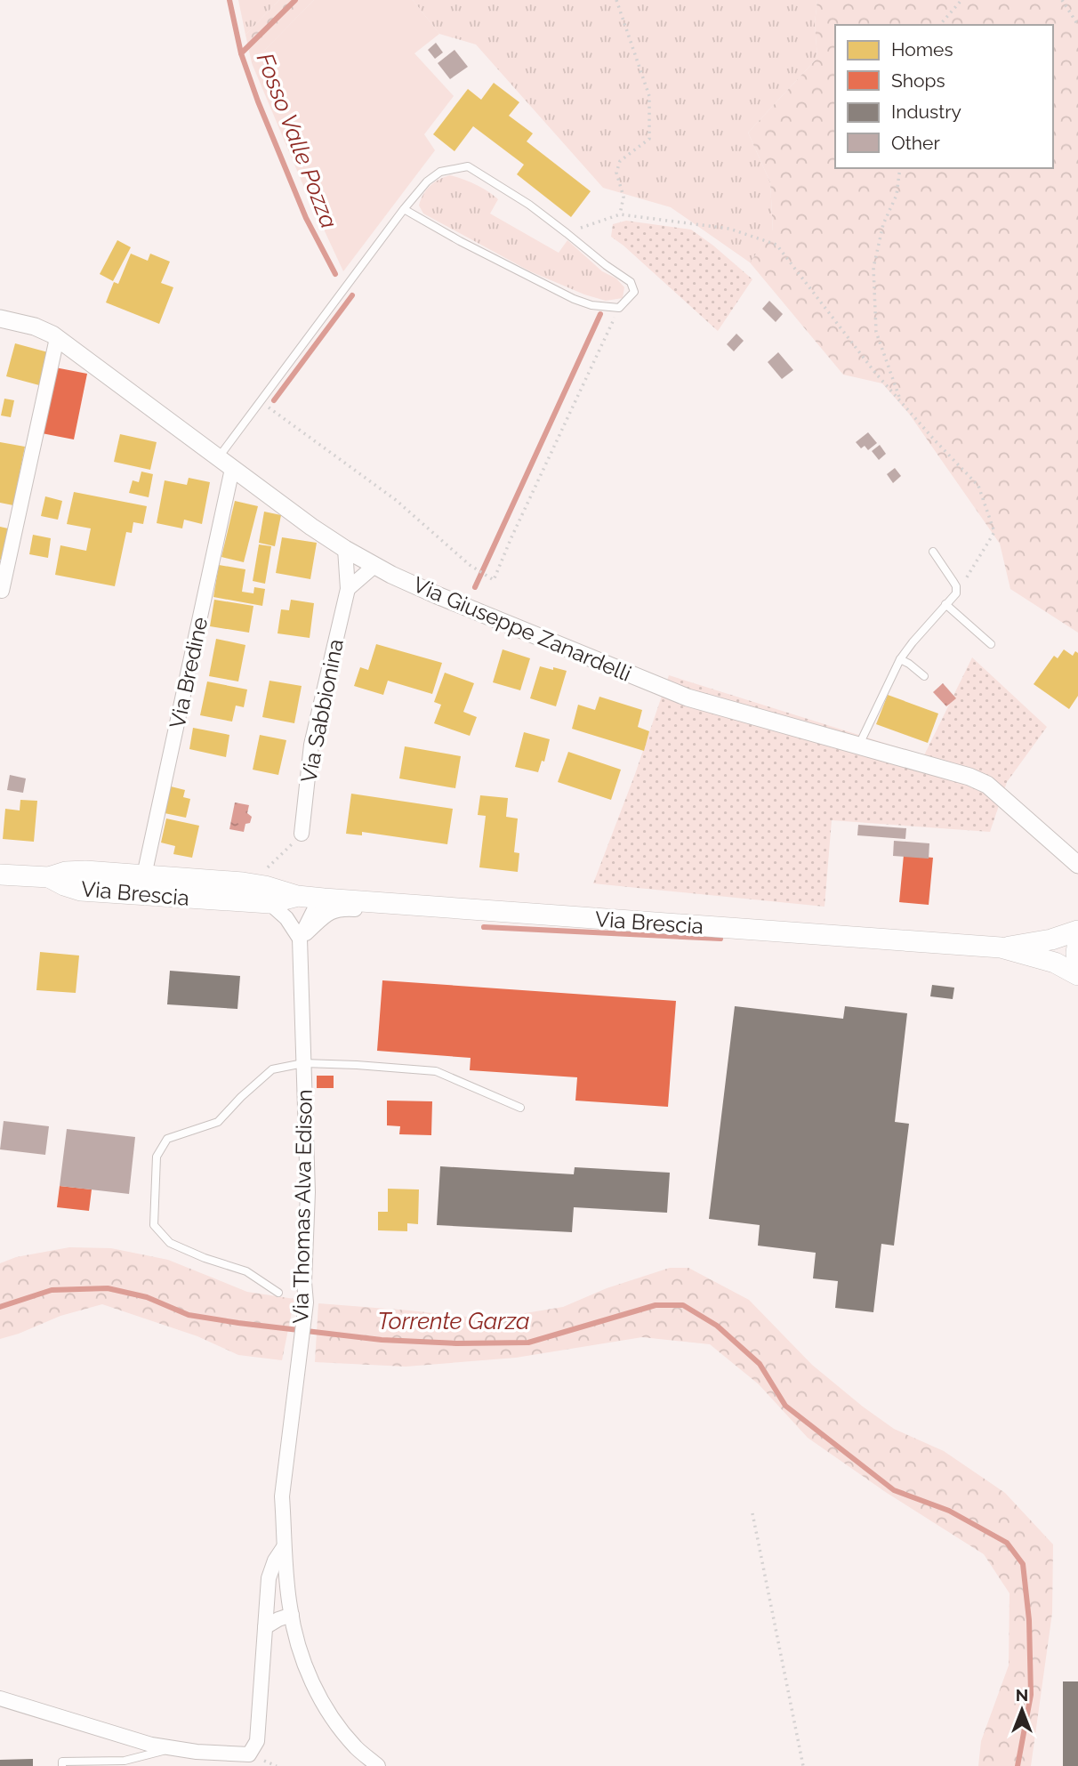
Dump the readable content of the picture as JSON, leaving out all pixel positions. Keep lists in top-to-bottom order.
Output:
{
  "streets": {
    "main road": ["Via Brescia"],
    "street": [
      "Via Giuseppe Zanardelli",
      "Via Bredine",
      "Via Sabbionina",
      "Via Thomas Alva Edison"
    ]
  },
  "crossings": [
    ["Via Giuseppe Zanardelli", "Via Bredine"],
    ["Via Giuseppe Zanardelli", "Via Sabbionina"],
    ["Via Bredine", "Via Brescia"],
    ["Via Brescia", "Via Thomas Alva Edison"]
  ],
  "water": ["Fosso Valle Pozza", "Torrente Garza"],
  "legend": [
    "Homes",
    "Shops",
    "Industry",
    "Other"
  ],
  "north": "top"
}
